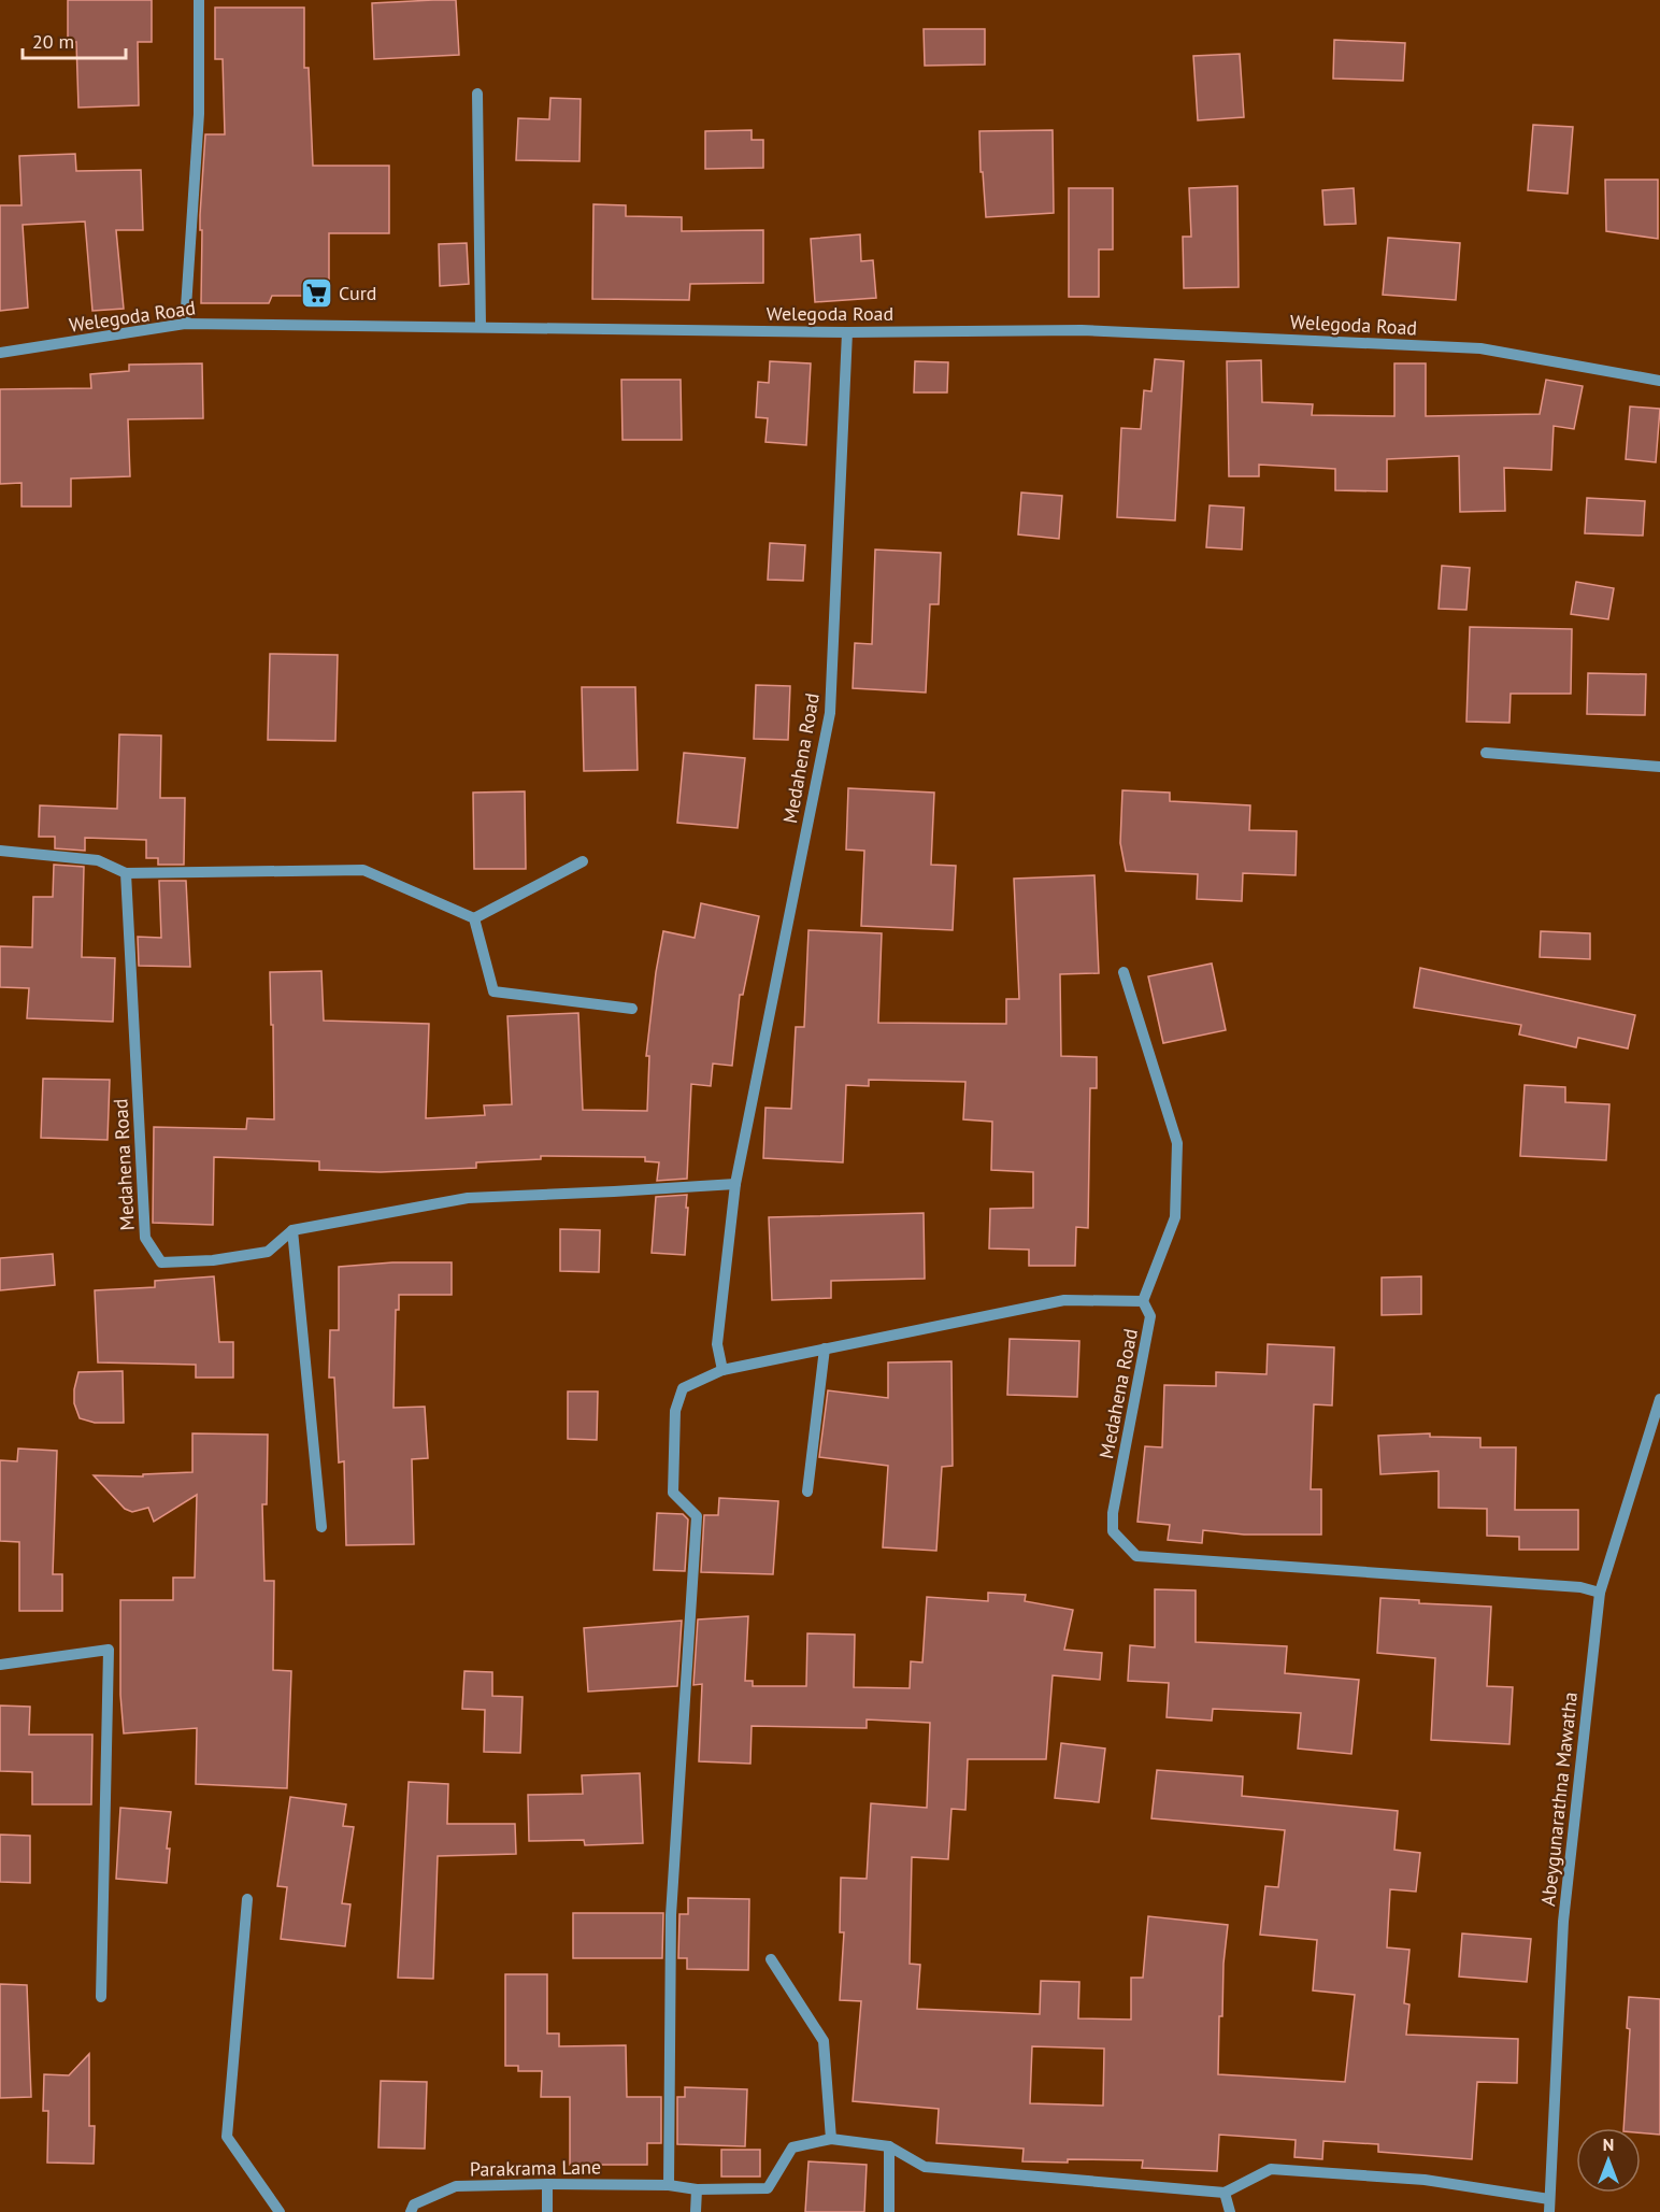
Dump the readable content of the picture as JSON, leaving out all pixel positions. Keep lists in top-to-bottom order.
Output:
{
  "streets": {
    "street": [
      "Welegoda Road",
      "Medahena Road",
      "Abeygunarathna Mawatha",
      "Parakrama Lane"
    ]
  },
  "crossings": [
    ["Welegoda Road", "Medahena Road"],
    ["Medahena Road", "Abeygunarathna Mawatha"]
  ],
  "places": {
    "supermarket": ["Curd"]
  },
  "scale_bar": "20 m",
  "north": "top"
}
